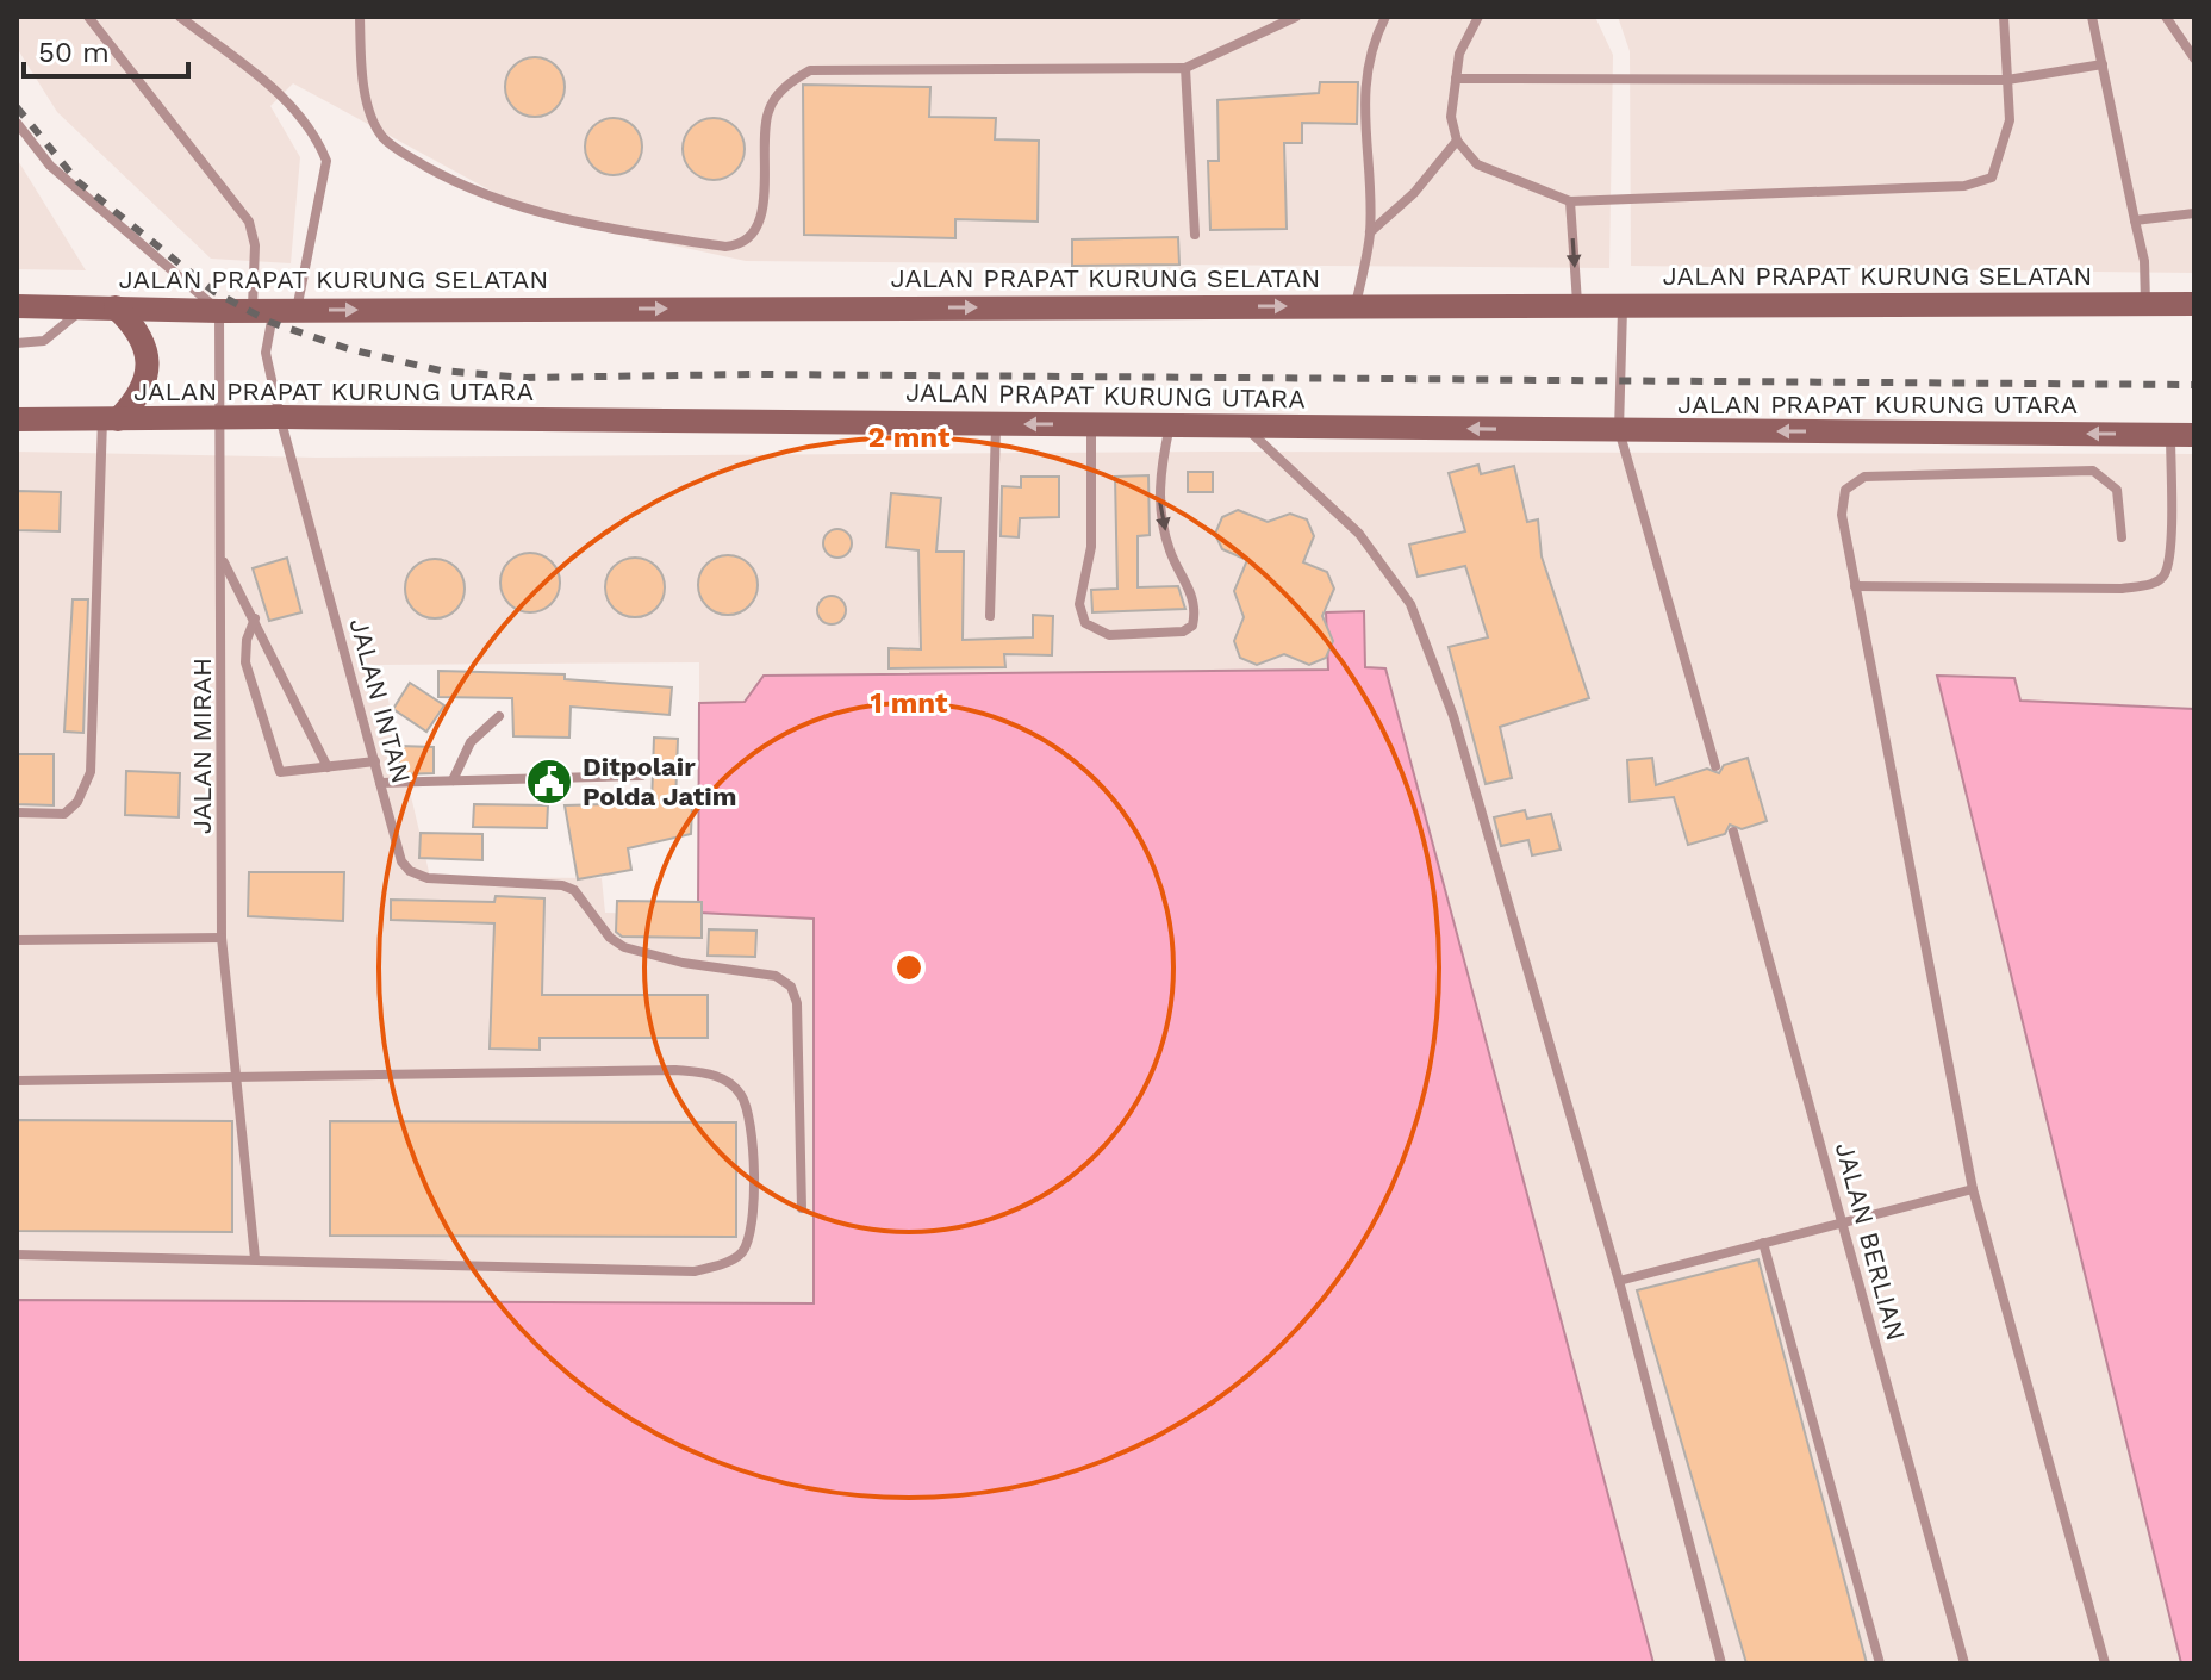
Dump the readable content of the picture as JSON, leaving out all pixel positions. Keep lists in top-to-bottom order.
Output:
{
  "streets": {
    "street": ["JALAN PRAPAT KURUNG SELATAN", "JALAN PRAPAT KURUNG UTARA"],
    "lane": ["JALAN INTAN", "JALAN MIRAH", "JALAN BERLIAN"]
  },
  "crossings": [
    ["JALAN PRAPAT KURUNG SELATAN", "JALAN INTAN"],
    ["JALAN PRAPAT KURUNG SELATAN", "JALAN MIRAH"],
    ["JALAN PRAPAT KURUNG UTARA", "JALAN INTAN"],
    ["JALAN PRAPAT KURUNG UTARA", "JALAN MIRAH"]
  ],
  "one_way": ["JALAN PRAPAT KURUNG SELATAN", "JALAN PRAPAT KURUNG UTARA"],
  "places": {
    "public building": ["Ditpolair Polda Jatim"]
  },
  "scale_bar": "50 m",
  "rings": ["2 mnt", "1 mnt"]
}
